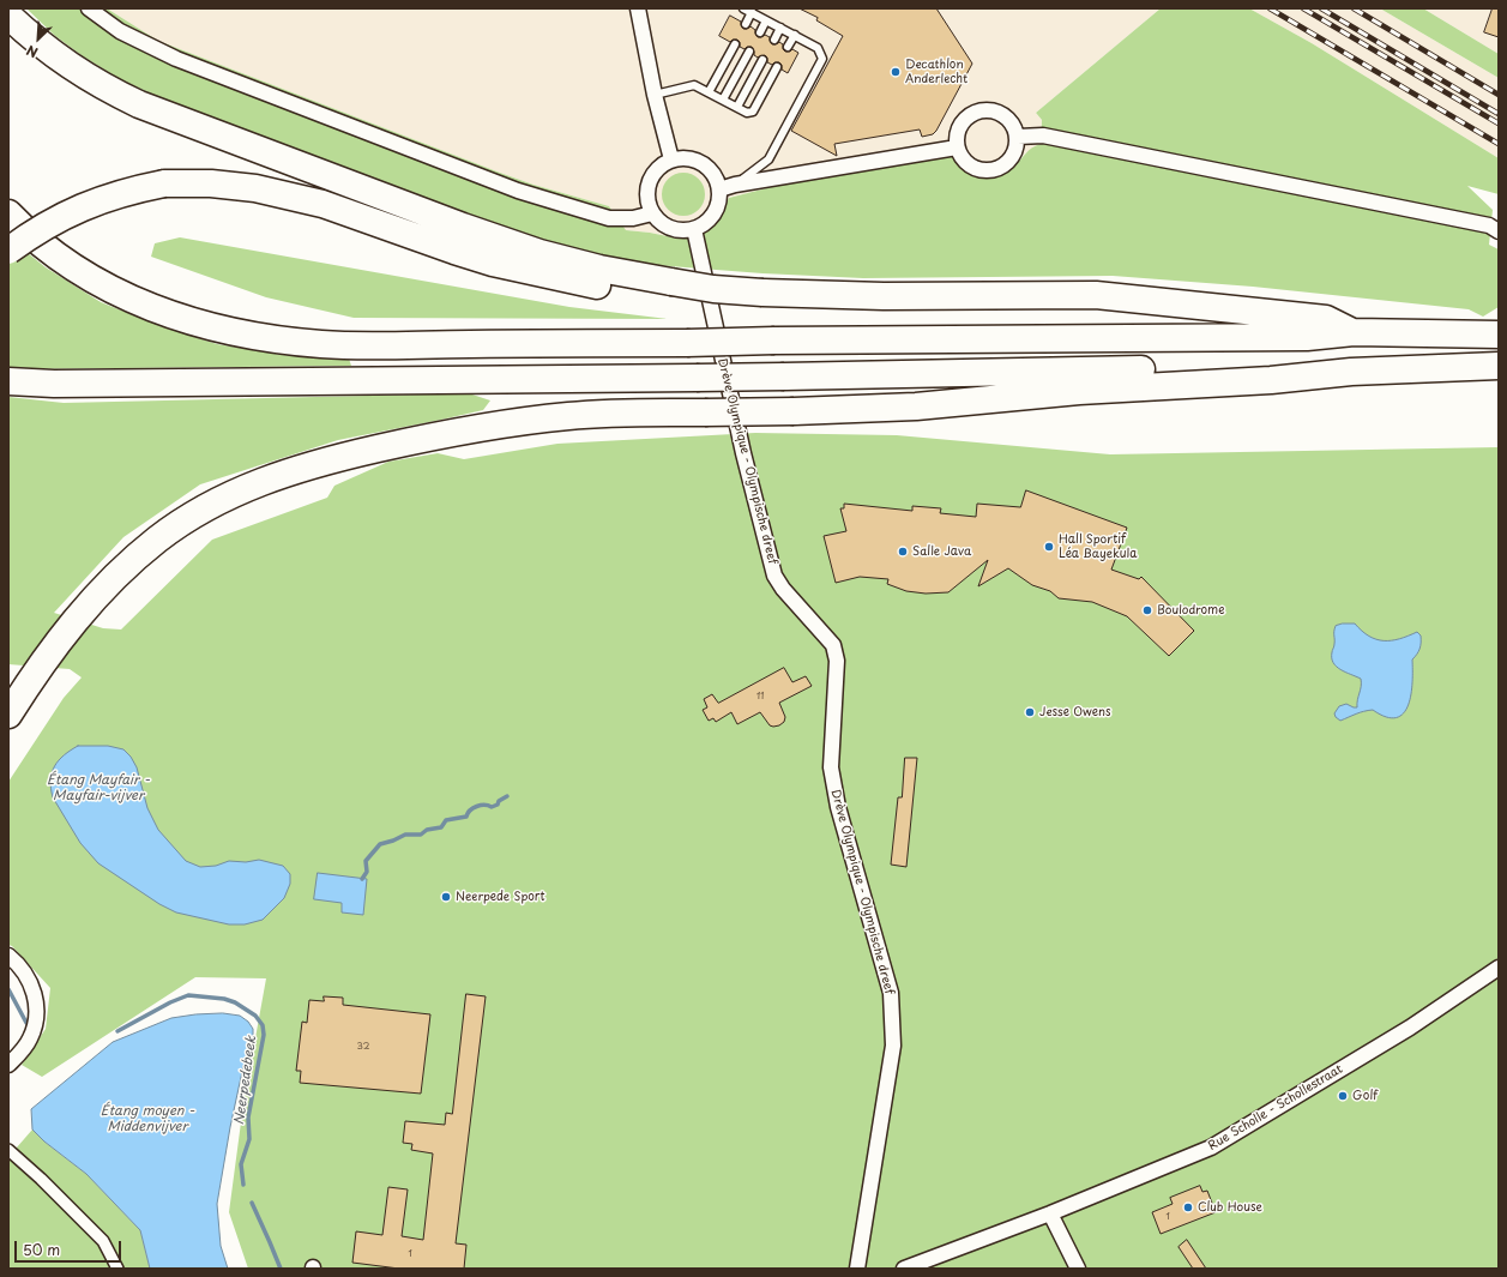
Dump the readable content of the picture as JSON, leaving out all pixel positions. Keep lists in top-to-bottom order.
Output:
{
  "streets": {
    "street": ["Drève Olympique - Olympische dreef", "Rue Scholle - Schollestraat"]
  },
  "water": ["Étang Mayfair - Mayfair-vijver", "Neerpedebeek", "Étang moyen - Middenvijver"],
  "places": [
    "Decathlon Anderlecht",
    "Hall Sportif Léa Bayekula",
    "Salle Java",
    "Boulodrome",
    "Jesse Owens",
    "Neerpede Sport",
    "Golf",
    "Club House"
  ],
  "house_numbers": [
    "11",
    "32",
    "1",
    "1"
  ],
  "scale_bar": "50 m",
  "north": "bottom left"
}
